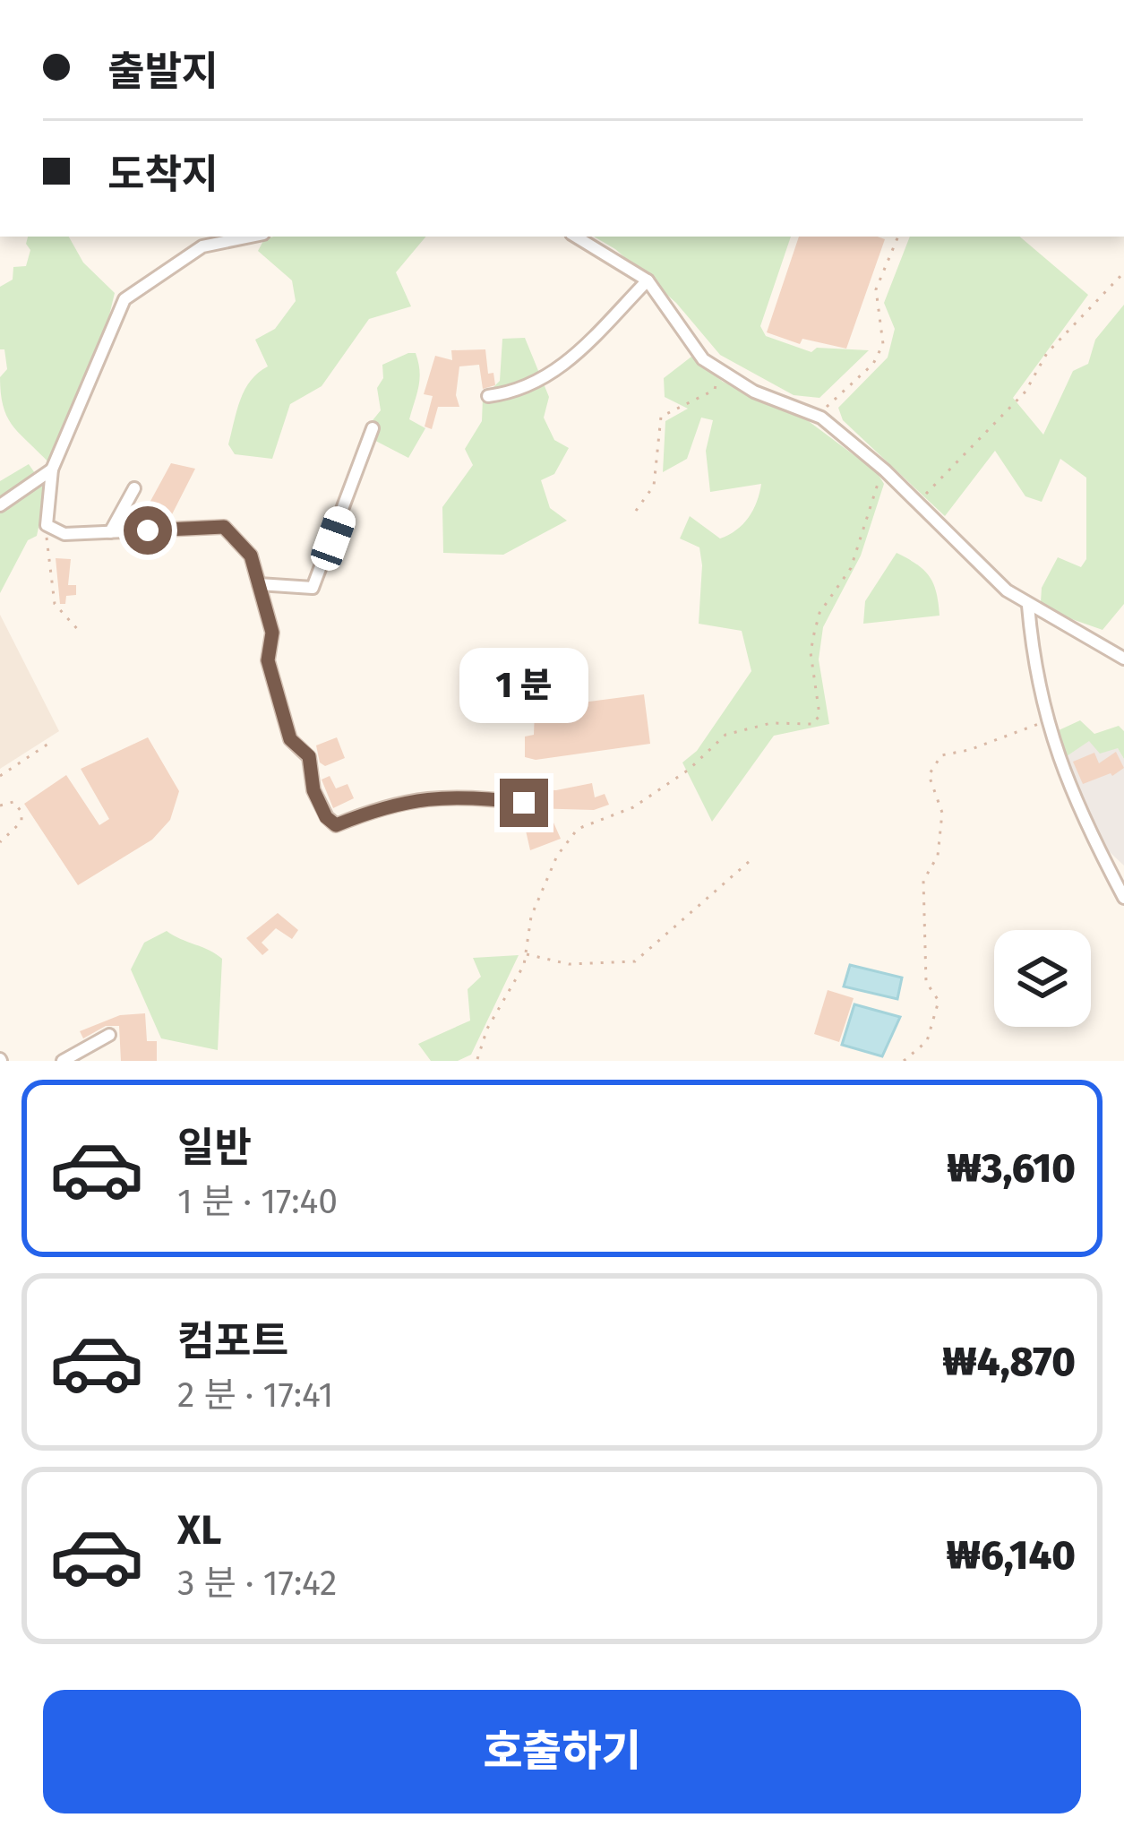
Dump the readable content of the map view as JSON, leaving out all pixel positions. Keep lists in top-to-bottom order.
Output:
{
  "page": {
    "banner": ["출발지", "도착지"],
    "bubble": "1 분",
    "list": [
      {
        "name": "일반",
        "note": "1 분 · 17:40",
        "value": "₩3,610"
      },
      {
        "name": "컴포트",
        "note": "2 분 · 17:41",
        "value": "₩4,870"
      },
      {
        "name": "XL",
        "note": "3 분 · 17:42",
        "value": "₩6,140"
      }
    ],
    "buttons": "호출하기"
  }
}
